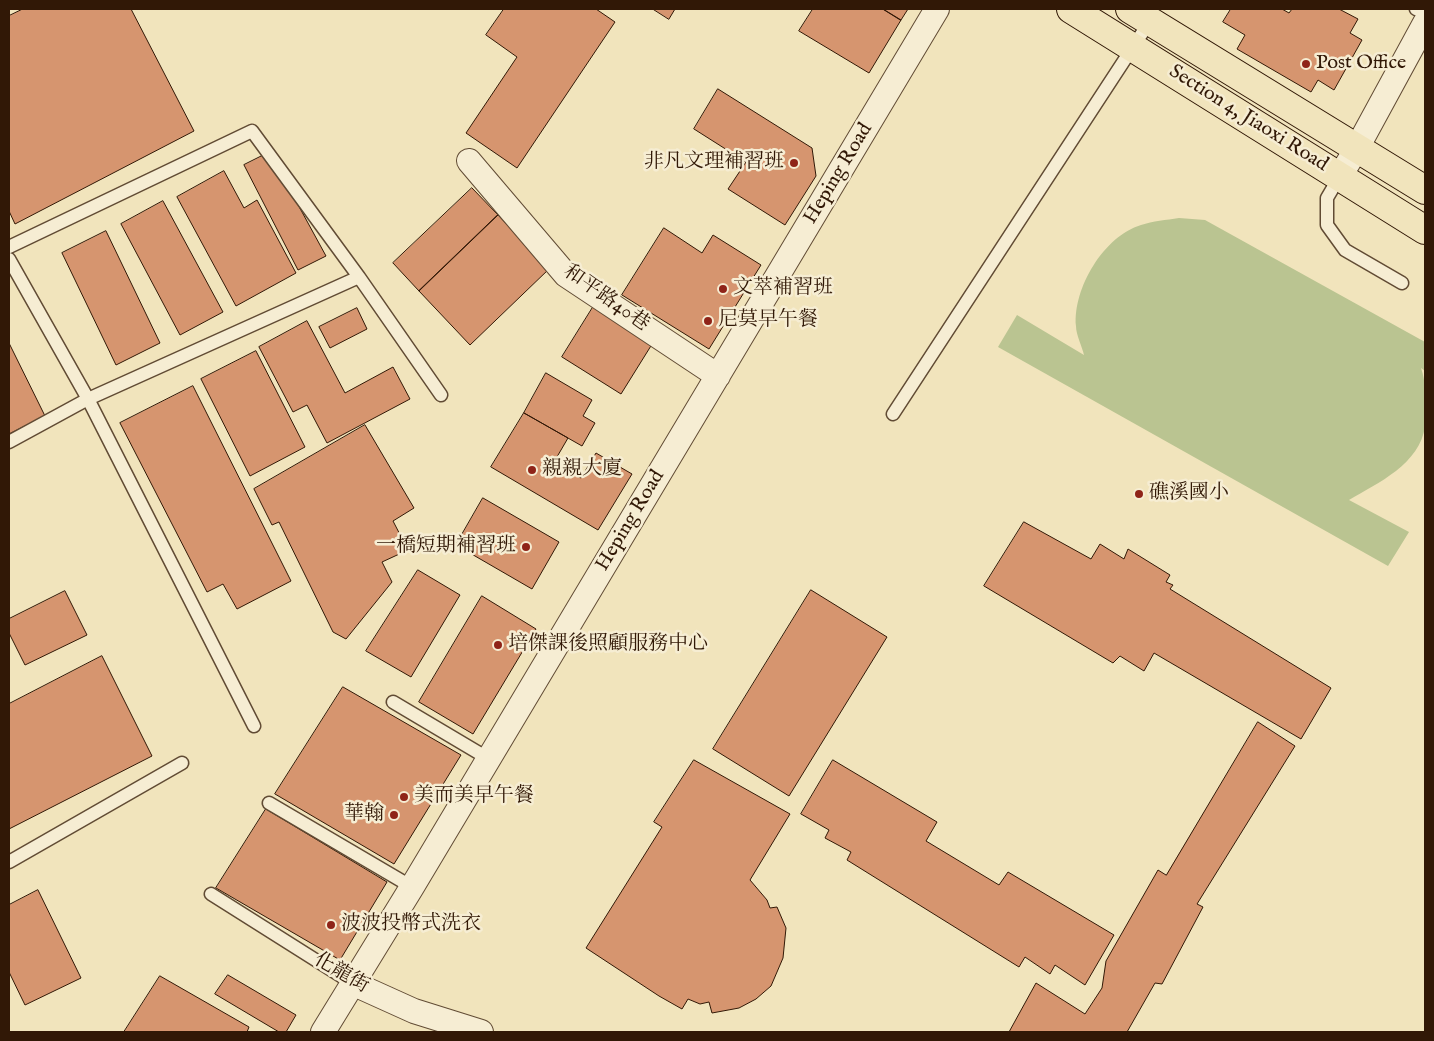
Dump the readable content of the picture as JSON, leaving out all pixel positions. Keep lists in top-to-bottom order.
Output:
{
  "streets": {
    "main road": ["Section 4, Jiaoxi Road"],
    "street": ["Heping Road", "和平路40巷", "化龍街"]
  },
  "crossings": [
    ["Heping Road", "和平路40巷"],
    ["Heping Road", "化龍街"]
  ],
  "places": [
    "Post Office",
    "非凡文理補習班",
    "文萃補習班",
    "尼莫早午餐",
    "親親大廈",
    "礁溪國小",
    "一橋短期補習班",
    "培傑課後照顧服務中心",
    "美而美早午餐",
    "華翰",
    "波波投幣式洗衣"
  ]
}
